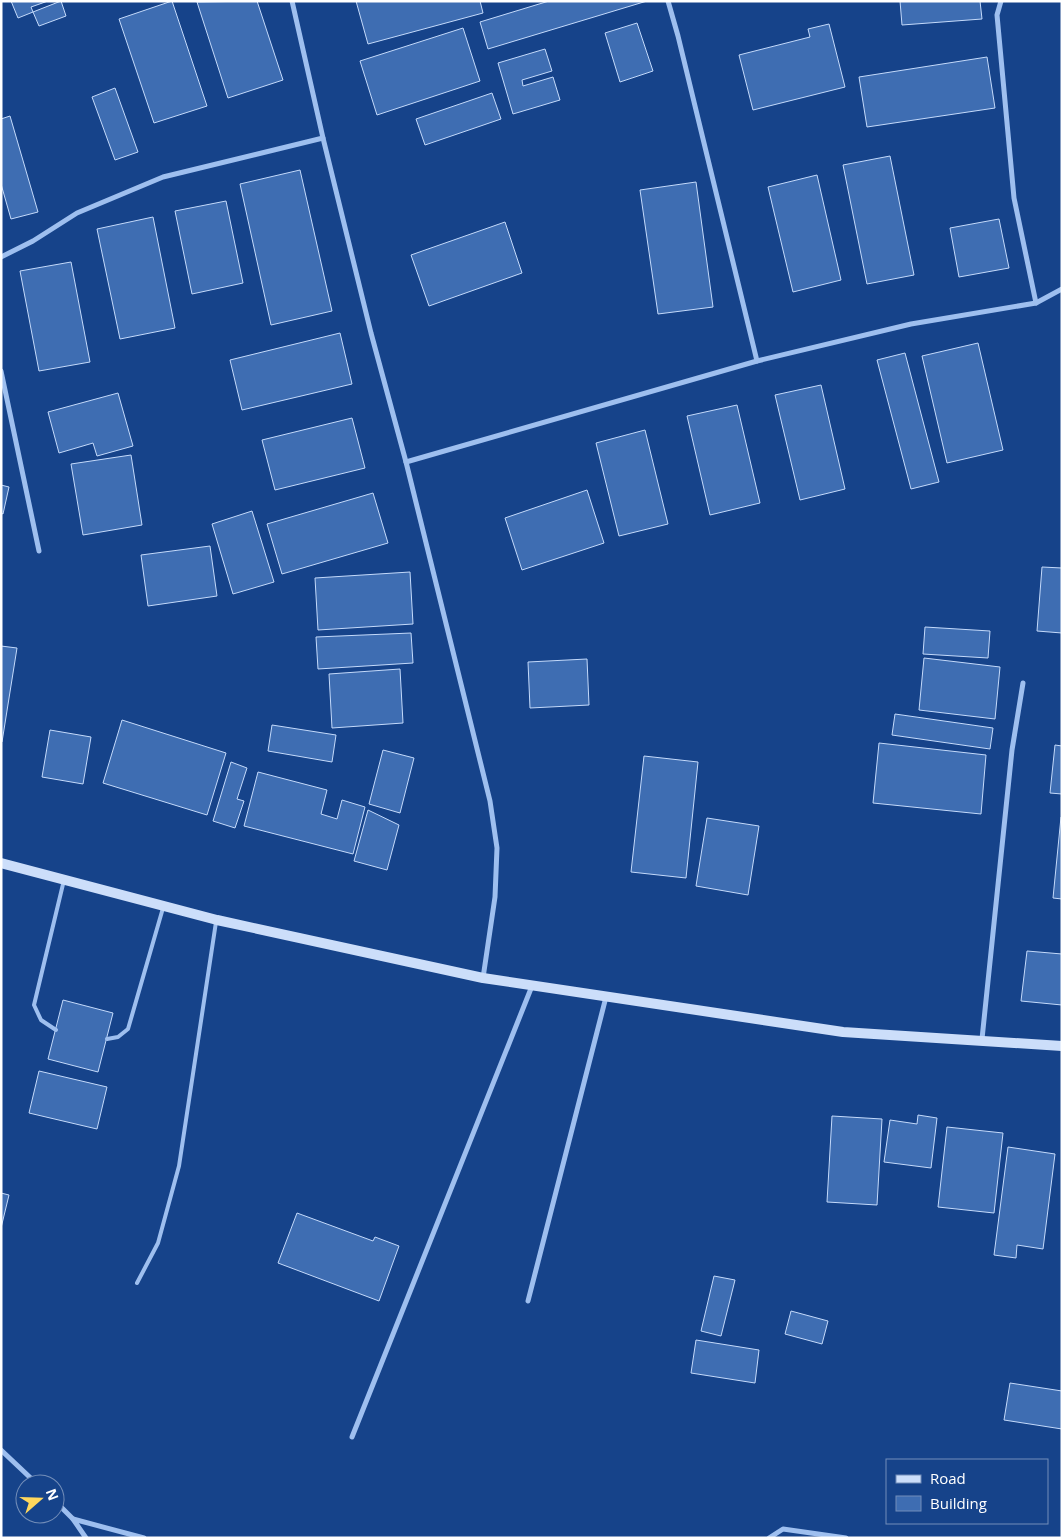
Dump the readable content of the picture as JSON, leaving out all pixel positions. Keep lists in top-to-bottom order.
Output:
{
  "legend": ["Road", "Building"],
  "north": "right"
}
